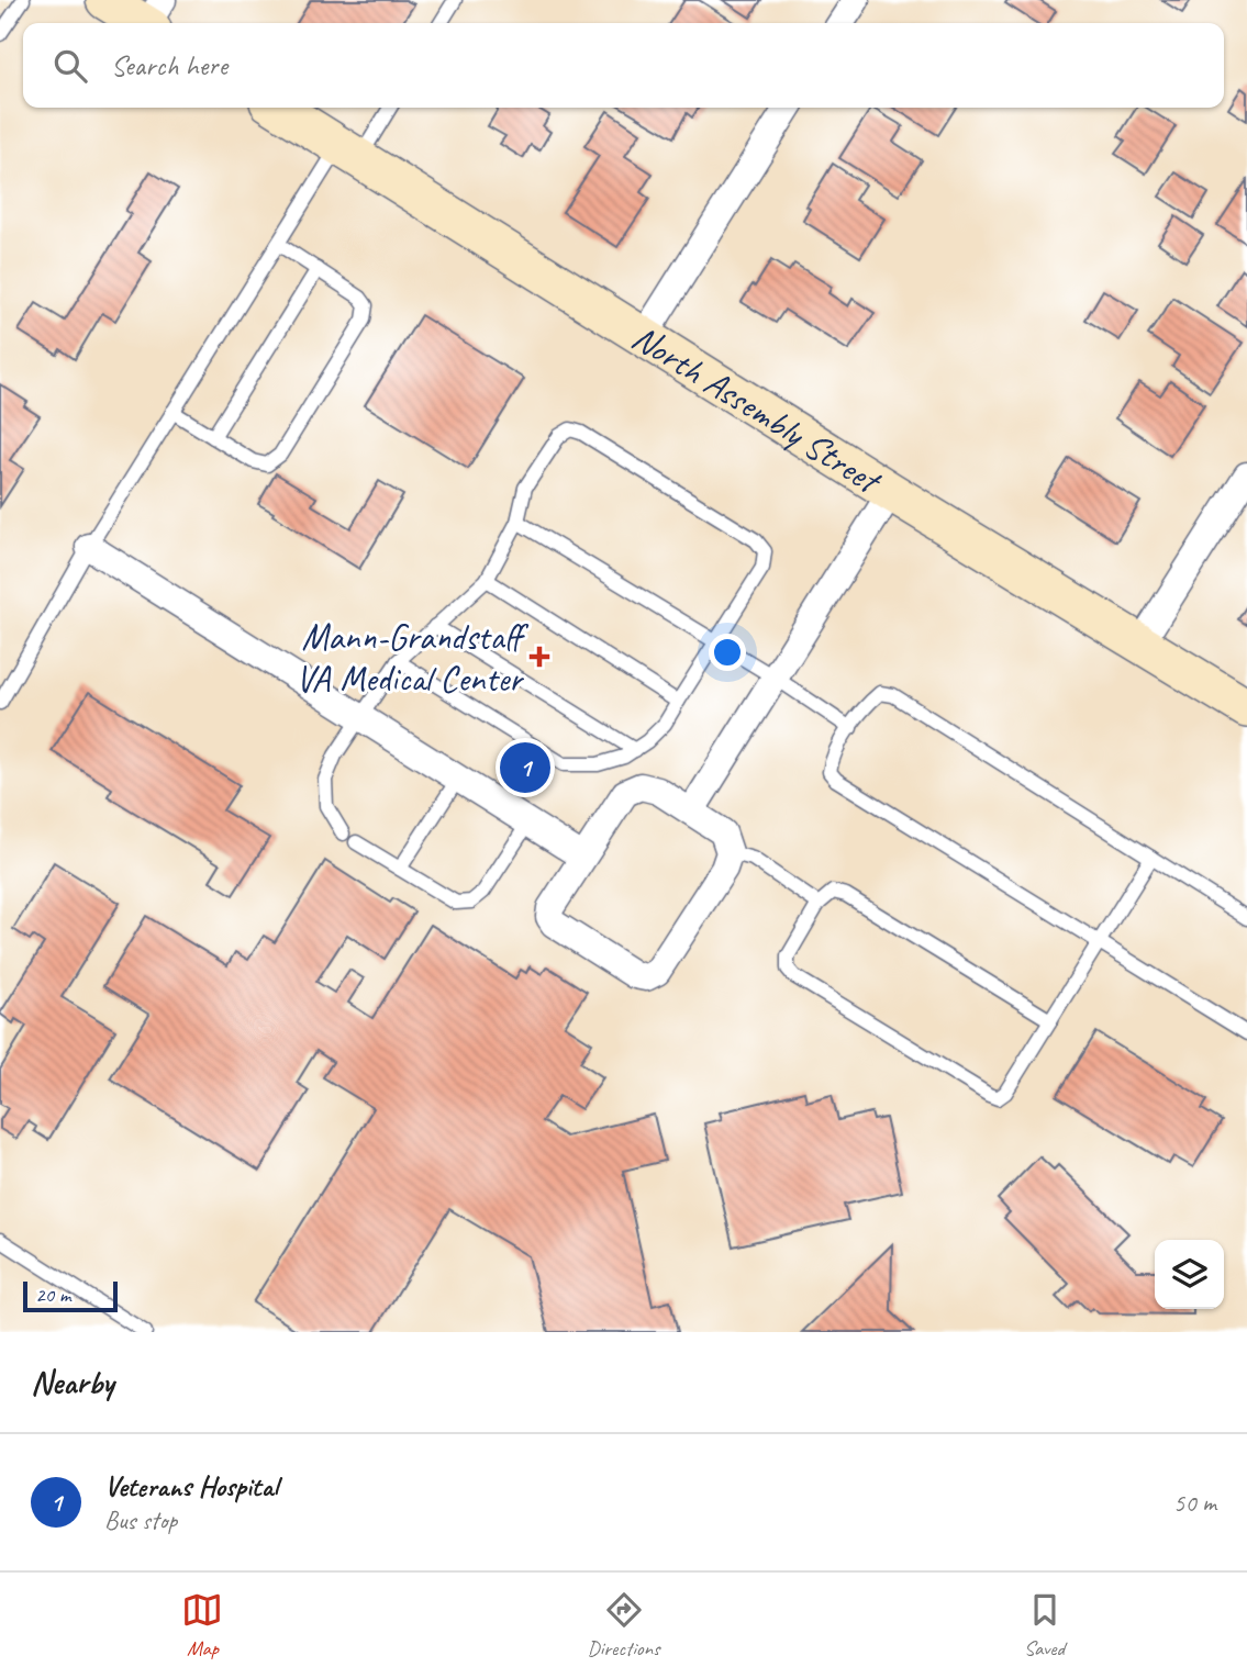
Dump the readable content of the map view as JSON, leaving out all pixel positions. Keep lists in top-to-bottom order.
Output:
{
  "streets": {
    "main road": ["North Assembly Street"]
  },
  "places": {
    "health": ["Mann-Grandstaff VA Medical Center"]
  },
  "scale_bar": "20 m",
  "page": {
    "search": "Search here",
    "pins": "1",
    "scale": "20 m",
    "heading": "Nearby",
    "list": [
      {
        "mark": "1",
        "name": "Veterans Hospital",
        "note": "Bus stop",
        "value": "50 m"
      }
    ],
    "nav": ["Map", "Directions", "Saved"]
  }
}
